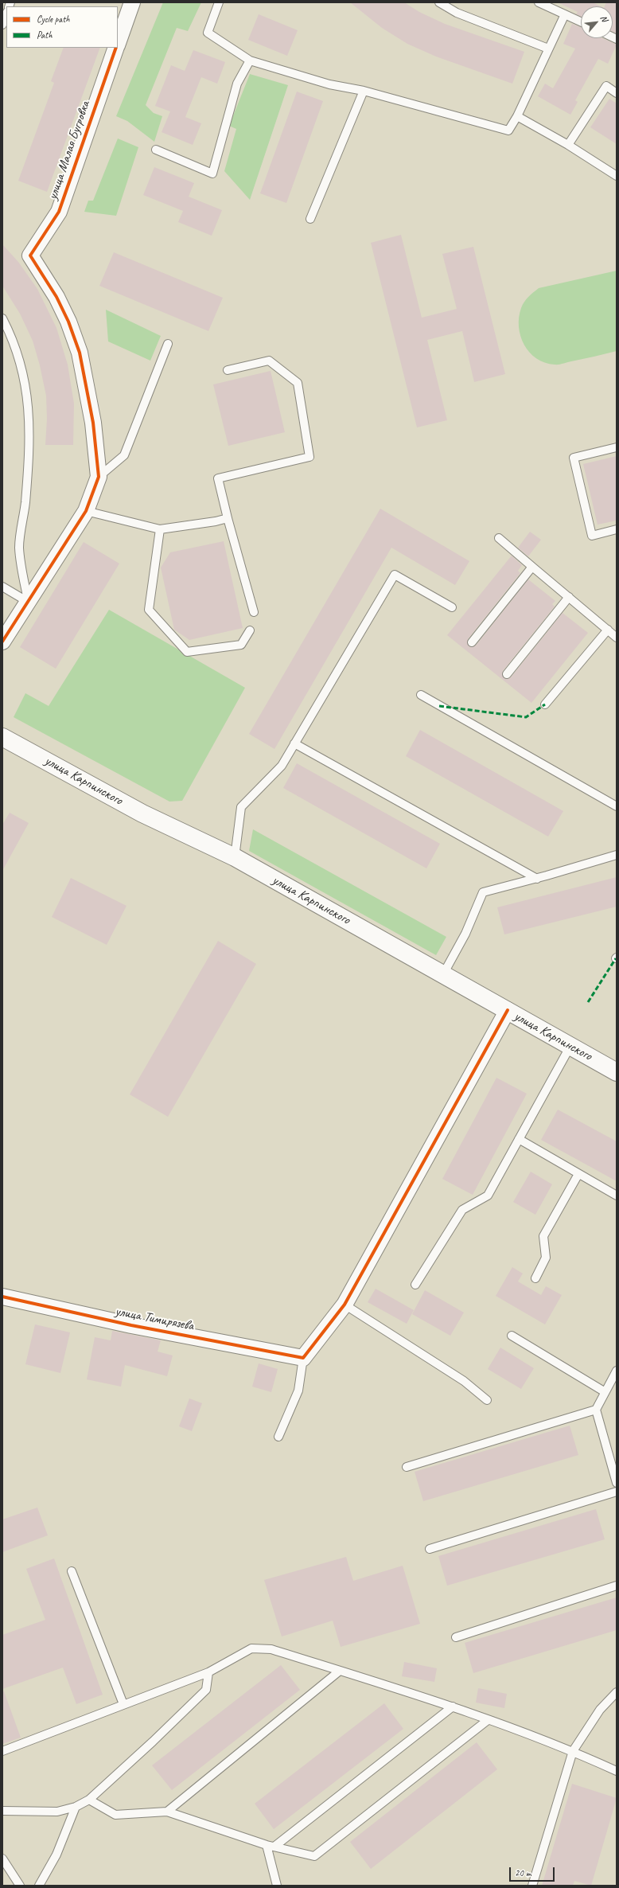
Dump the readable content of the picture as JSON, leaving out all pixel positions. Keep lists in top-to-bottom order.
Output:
{
  "streets": {
    "main road": ["улица Карпинского"],
    "street": ["улица Малая Бугровка", "улица Тимирязева"]
  },
  "legend": ["Cycle path", "Path"],
  "scale_bar": "20 m",
  "north": "top right"
}
